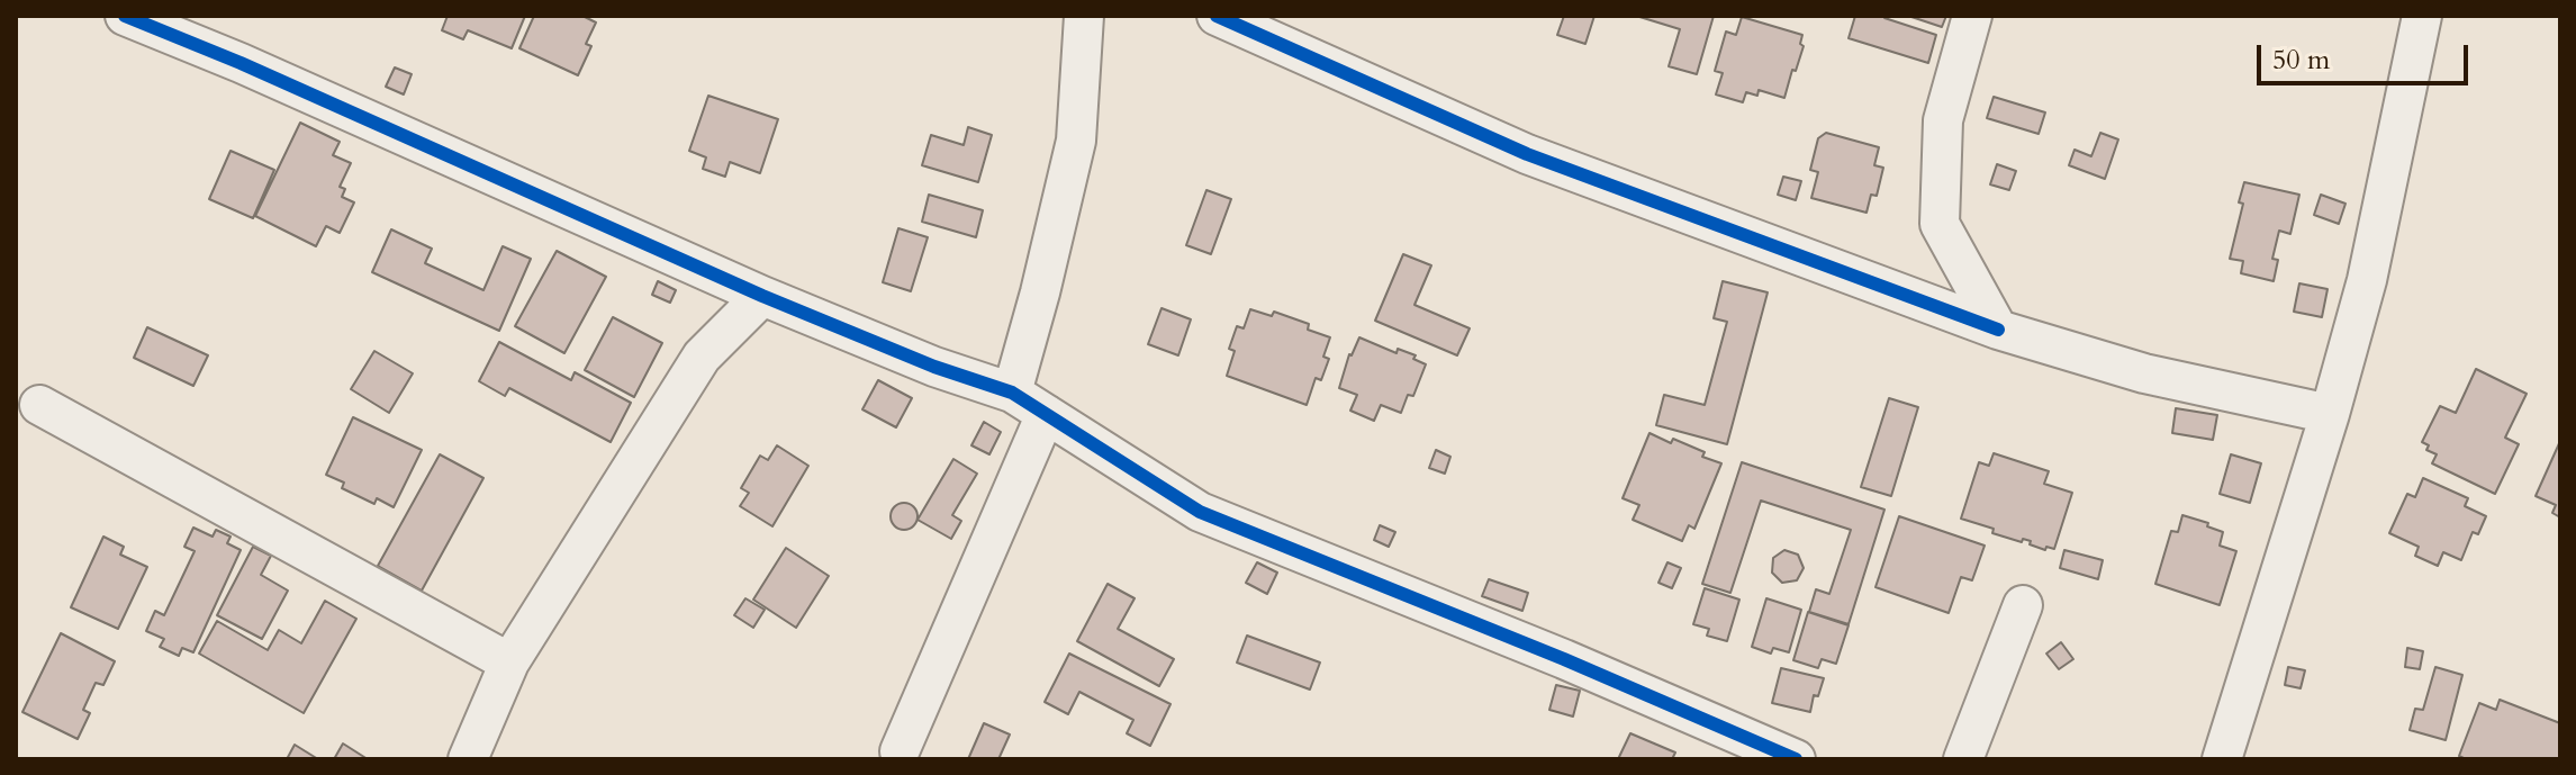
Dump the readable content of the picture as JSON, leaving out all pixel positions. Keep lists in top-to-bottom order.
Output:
{
  "scale_bar": "50 m"
}
